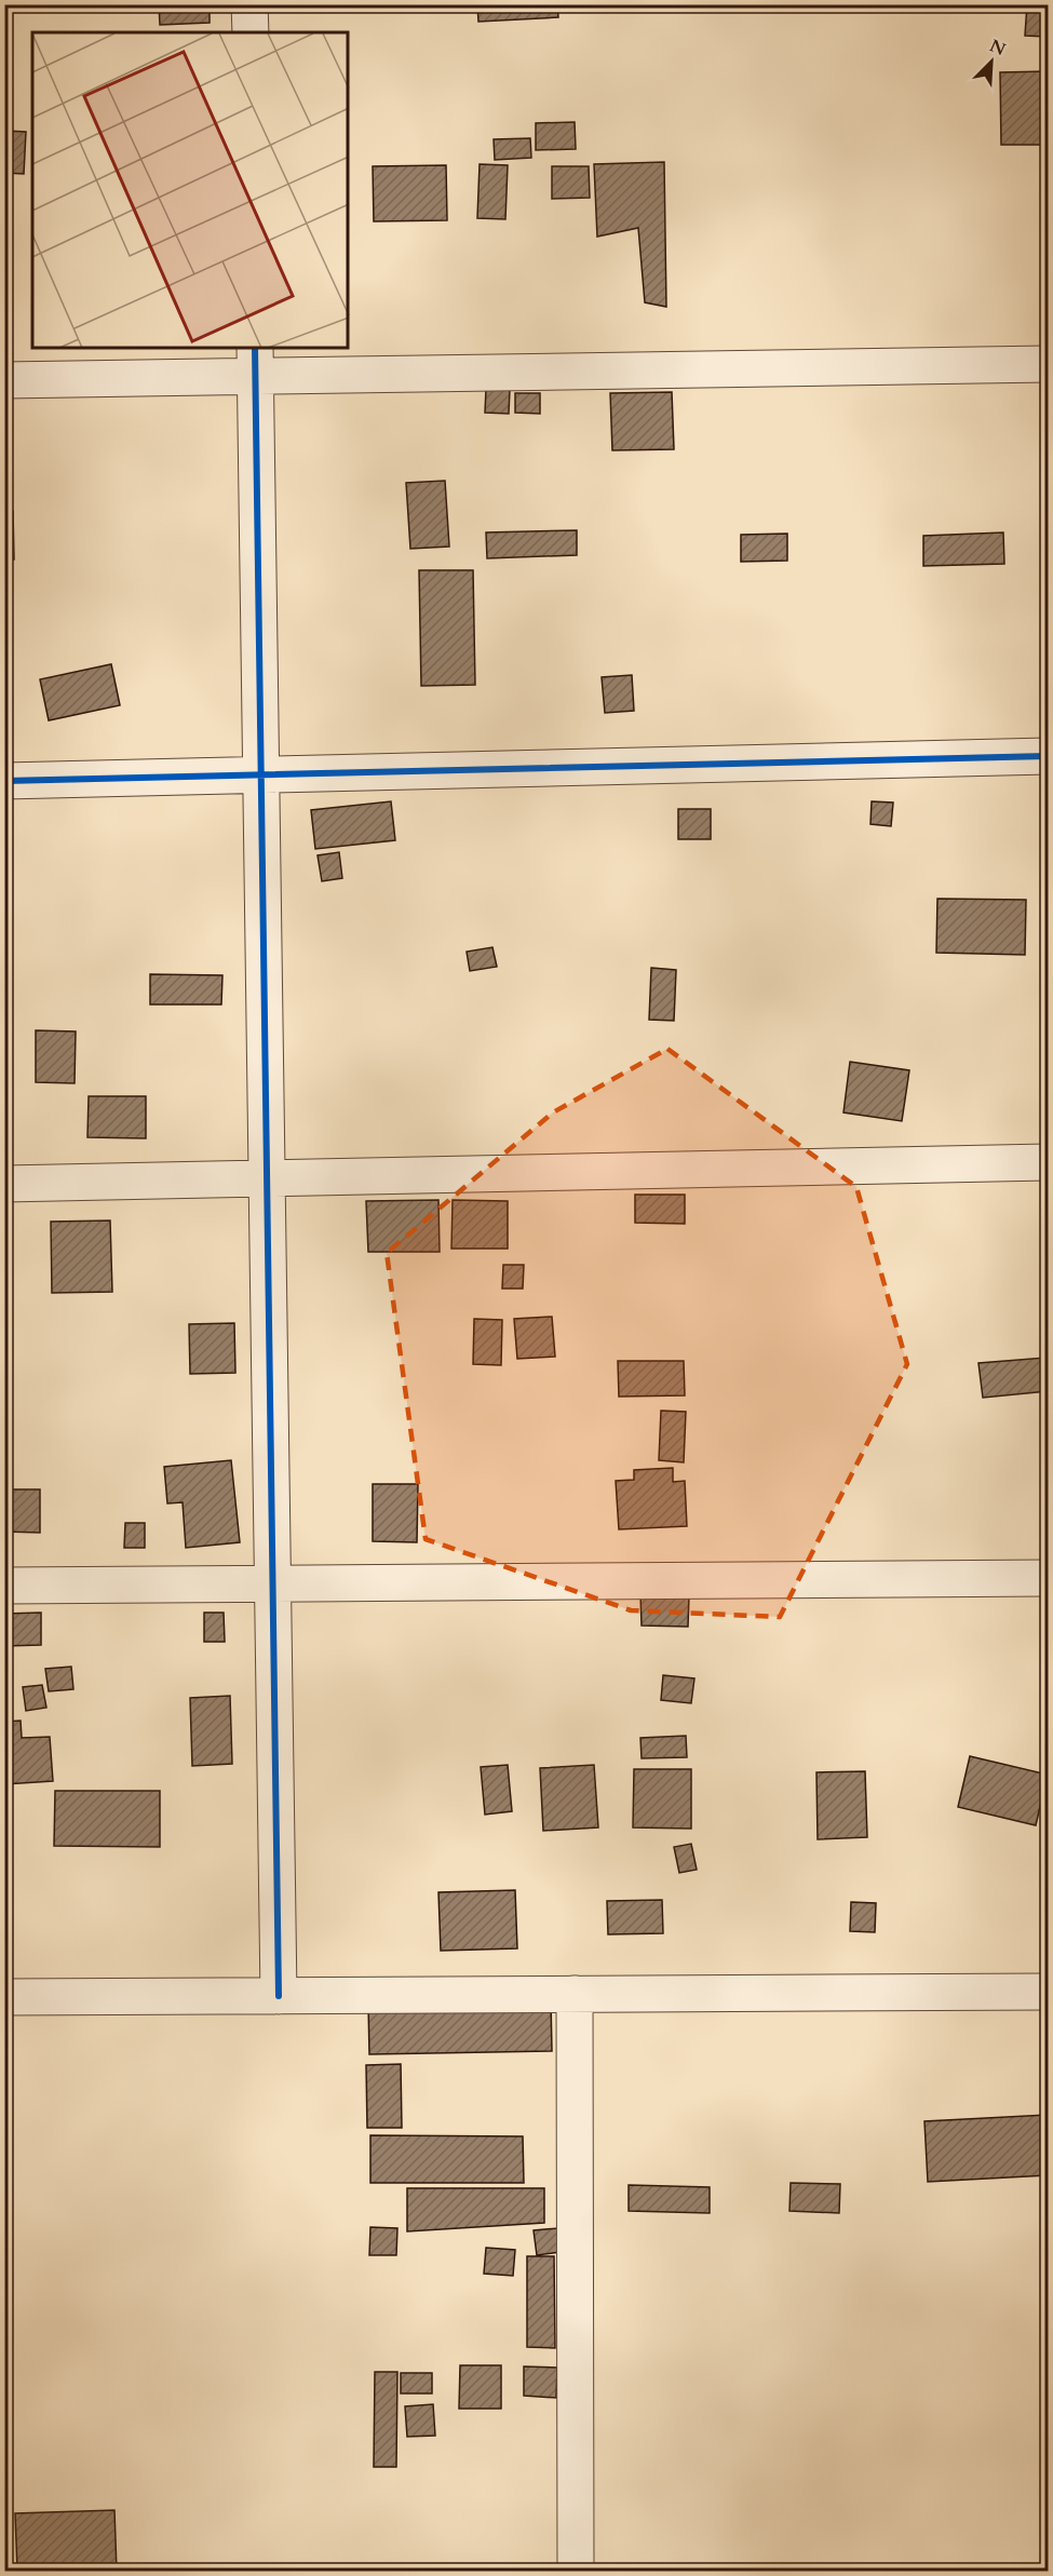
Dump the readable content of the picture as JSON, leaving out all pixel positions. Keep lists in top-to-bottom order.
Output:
{
  "north": "top right"
}
